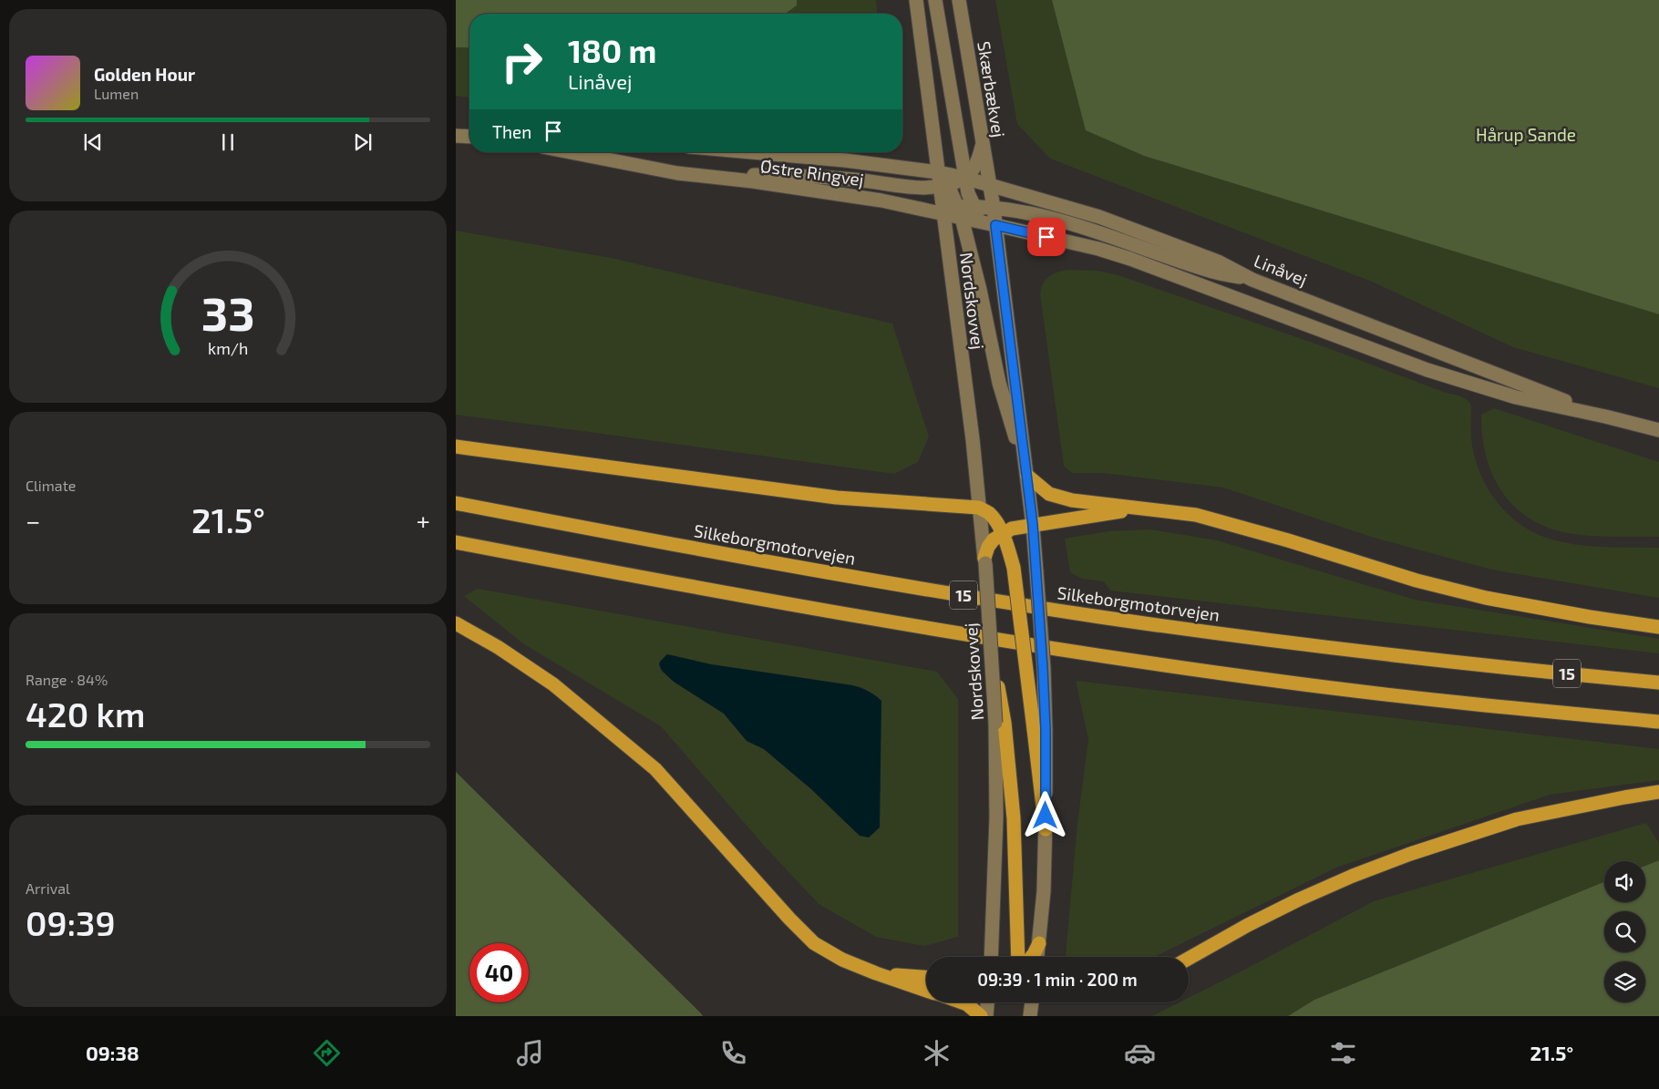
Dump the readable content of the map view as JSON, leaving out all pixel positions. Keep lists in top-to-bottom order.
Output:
{
  "streets": {
    "highway": ["Silkeborgmotorvejen", "15"],
    "main road": [
      "Skærbækvej",
      "Østre Ringvej",
      "Linåvej",
      "Nordskovvej"
    ]
  },
  "crossings": [
    ["Skærbækvej", "Linåvej"],
    ["Skærbækvej", "Nordskovvej"],
    ["Østre Ringvej", "Linåvej"],
    ["Østre Ringvej", "Nordskovvej"],
    ["Linåvej", "Nordskovvej"]
  ],
  "parks": ["Hårup Sande"],
  "page": {
    "turn": ["180 m", "Linåvej"],
    "song": ["Golden Hour", "Lumen"],
    "then": "Then",
    "tile": [
      "Climate",
      ["Range · 84%", "420 km"],
      ["Arrival", "09:39"]
    ],
    "heat": ["−", "21.5°", "+"],
    "limit": "40",
    "trip": "09:39 · 1 min · 200 m",
    "tabs": ["09:38", "21.5°"],
    "gauge": ["33", "km/h"]
  }
}
